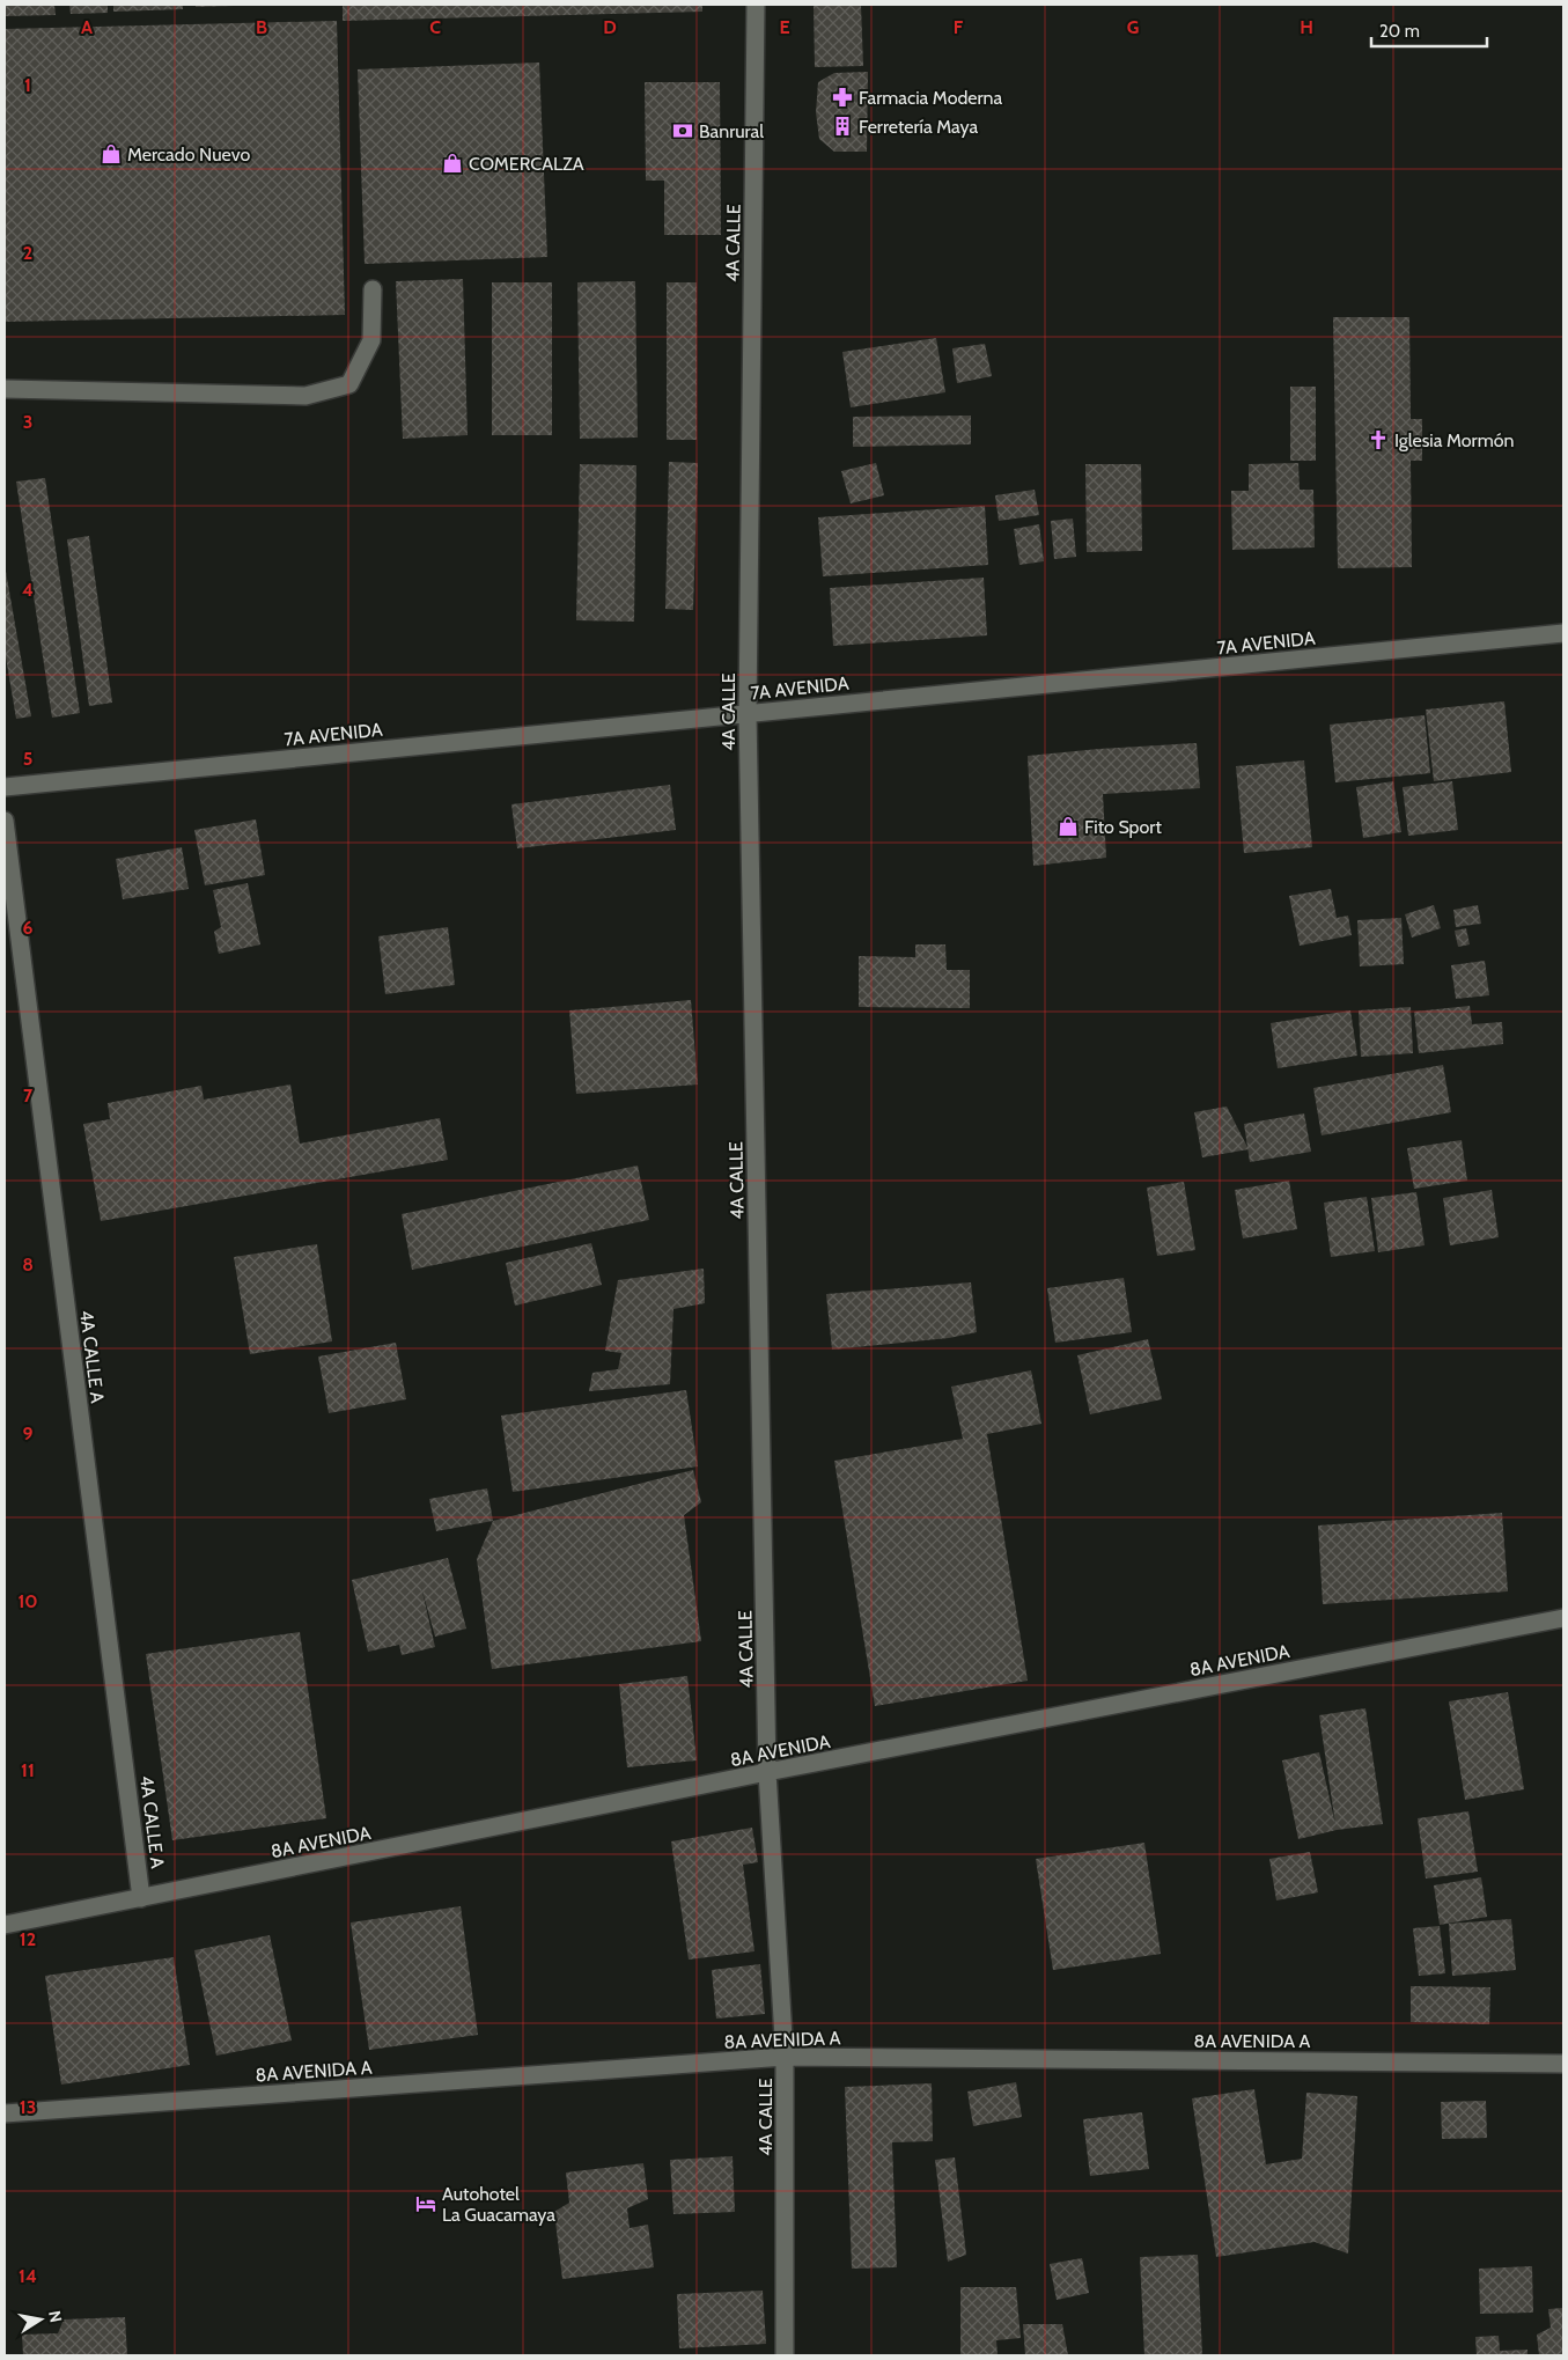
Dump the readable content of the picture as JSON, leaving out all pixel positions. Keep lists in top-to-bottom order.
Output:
{
  "streets": {
    "street": [
      "4A CALLE",
      "7A AVENIDA",
      "4A CALLE A",
      "8A AVENIDA",
      "8A AVENIDA A"
    ]
  },
  "crossings": [
    ["4A CALLE", "7A AVENIDA"],
    ["4A CALLE", "8A AVENIDA"],
    ["4A CALLE", "8A AVENIDA A"],
    ["4A CALLE A", "8A AVENIDA"]
  ],
  "places": {
    "pharmacy": ["Farmacia Moderna"],
    "building": ["Ferretería Maya"],
    "bank": ["Banrural"],
    "shop": ["Mercado Nuevo", "COMERCALZA", "Fito Sport"],
    "church": ["Iglesia Mormón"],
    "hotel": ["Autohotel La Guacamaya"]
  },
  "scale_bar": "20 m",
  "north": "right",
  "grid": {
    "columns": [
      "A",
      "B",
      "C",
      "D",
      "E",
      "F",
      "G",
      "H"
    ],
    "rows": [
      "1",
      "2",
      "3",
      "4",
      "5",
      "6",
      "7",
      "8",
      "9",
      "10",
      "11",
      "12",
      "13",
      "14"
    ]
  }
}
